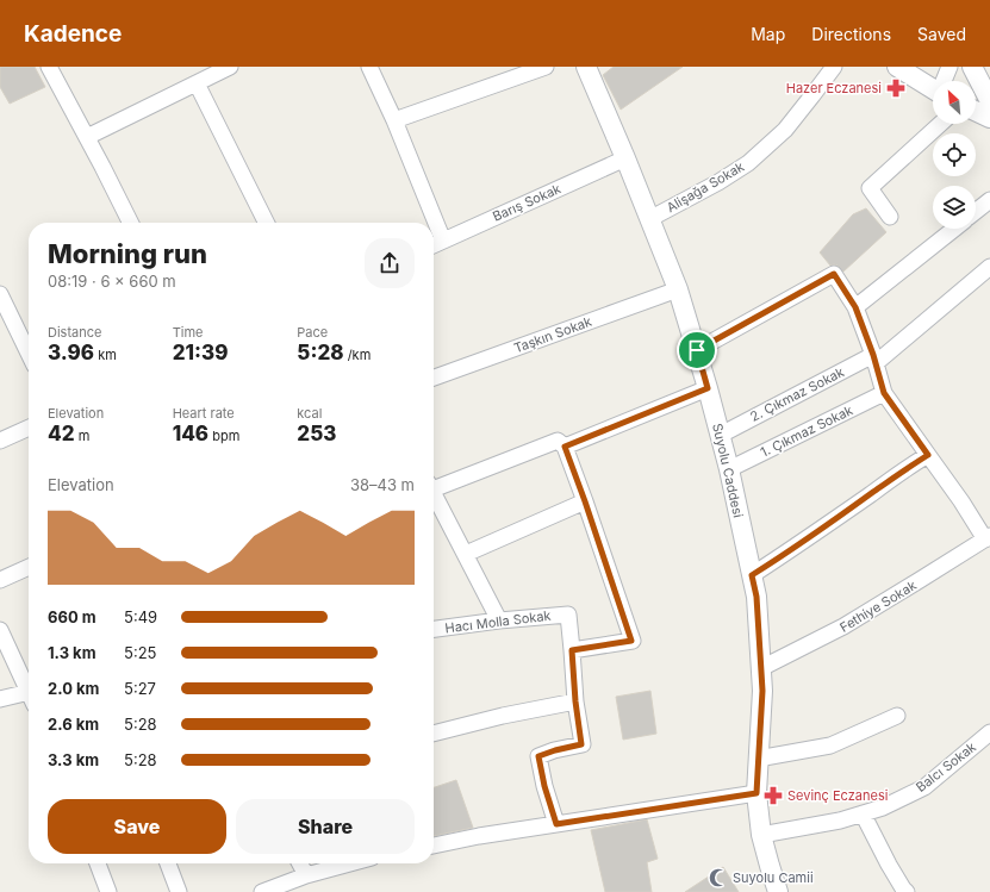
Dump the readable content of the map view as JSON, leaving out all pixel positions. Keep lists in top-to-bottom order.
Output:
{
  "streets": {
    "street": [
      "Alişağa Sokak",
      "Barış Sokak",
      "Taşkın Sokak",
      "2. Çıkmaz Sokak",
      "1. Çıkmaz Sokak",
      "Suyolu Caddesi",
      "Fethiye Sokak",
      "Hacı Molla Sokak",
      "Balcı Sokak"
    ]
  },
  "crossings": [
    ["Alişağa Sokak", "Suyolu Caddesi"],
    ["Barış Sokak", "Suyolu Caddesi"],
    ["Taşkın Sokak", "Suyolu Caddesi"],
    ["2. Çıkmaz Sokak", "Suyolu Caddesi"],
    ["1. Çıkmaz Sokak", "Suyolu Caddesi"],
    ["Suyolu Caddesi", "Fethiye Sokak"],
    ["Suyolu Caddesi", "Balcı Sokak"]
  ],
  "places": {
    "pharmacy": ["Hazer Eczanesi", "Sevinç Eczanesi"],
    "mosque": ["Suyolu Camii"]
  },
  "north": "top left",
  "page": {
    "header": "Kadence",
    "nav": ["Map", "Directions", "Saved"],
    "heading": ["Morning run", "08:19 · 6 × 660 m"],
    "stats": [
      ["Distance", "3.96 km"],
      ["Time", "21:39"],
      ["Pace", "5:28 /km"],
      ["Elevation", "42 m"],
      ["Heart rate", "146 bpm"],
      ["kcal", "253"]
    ],
    "chart": ["Elevation", "38–43 m"],
    "list": [
      {
        "name": "660 m",
        "note": "5:49"
      },
      {
        "name": "1.3 km",
        "note": "5:25"
      },
      {
        "name": "2.0 km",
        "note": "5:27"
      },
      {
        "name": "2.6 km",
        "note": "5:28"
      },
      {
        "name": "3.3 km",
        "note": "5:28"
      }
    ],
    "buttons": ["Save", "Share"]
  }
}
